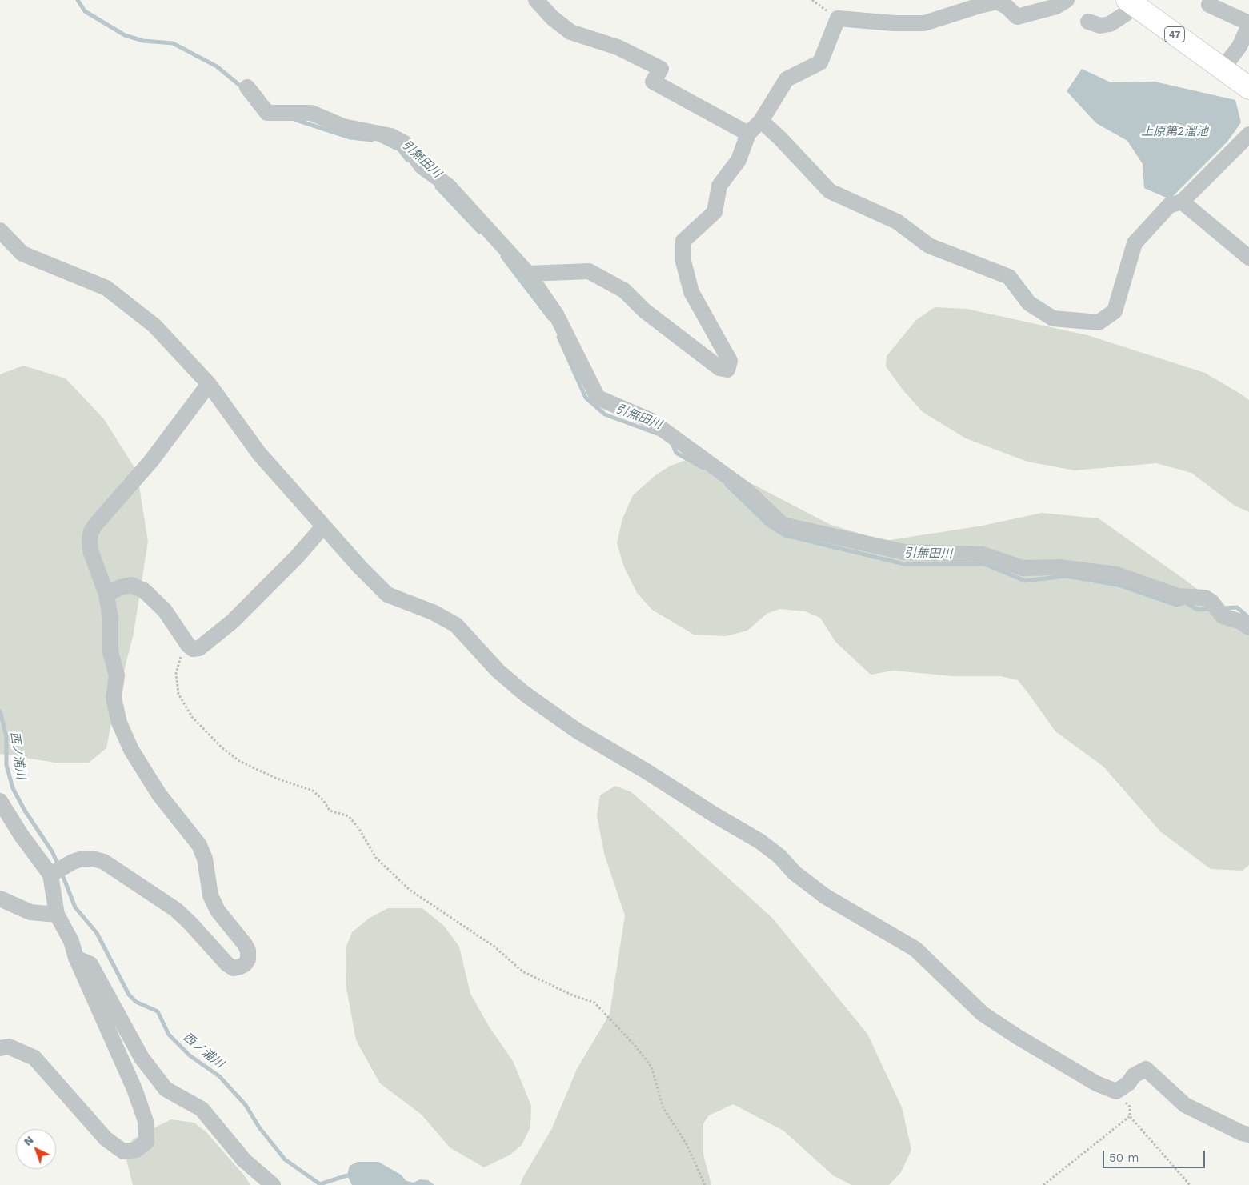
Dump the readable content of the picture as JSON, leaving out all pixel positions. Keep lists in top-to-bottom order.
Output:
{
  "streets": {
    "main road": ["47"]
  },
  "water": ["上原第2溜池", "引無田川", "西ノ浦川"],
  "scale_bar": "50 m",
  "north": "top left"
}
